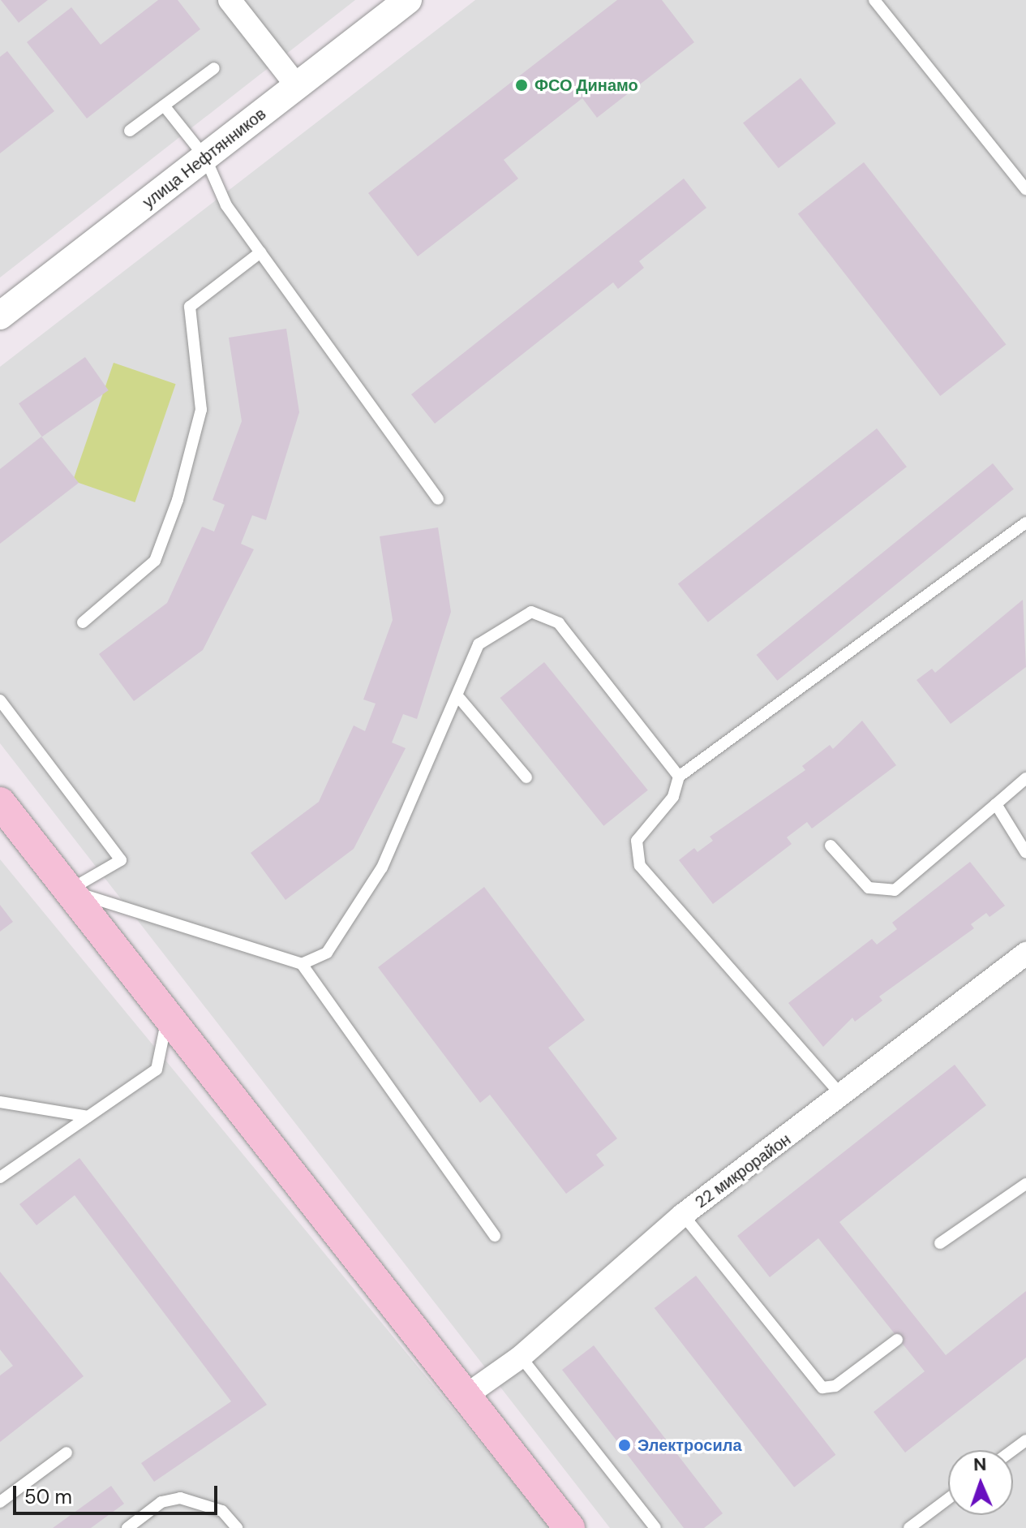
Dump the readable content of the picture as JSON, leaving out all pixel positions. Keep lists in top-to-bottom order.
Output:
{
  "streets": {
    "street": ["улица Нефтянников", "22 микрорайон"]
  },
  "places": ["ФСО Динамо", "Электросила"],
  "scale_bar": "50 m",
  "north": "top"
}
